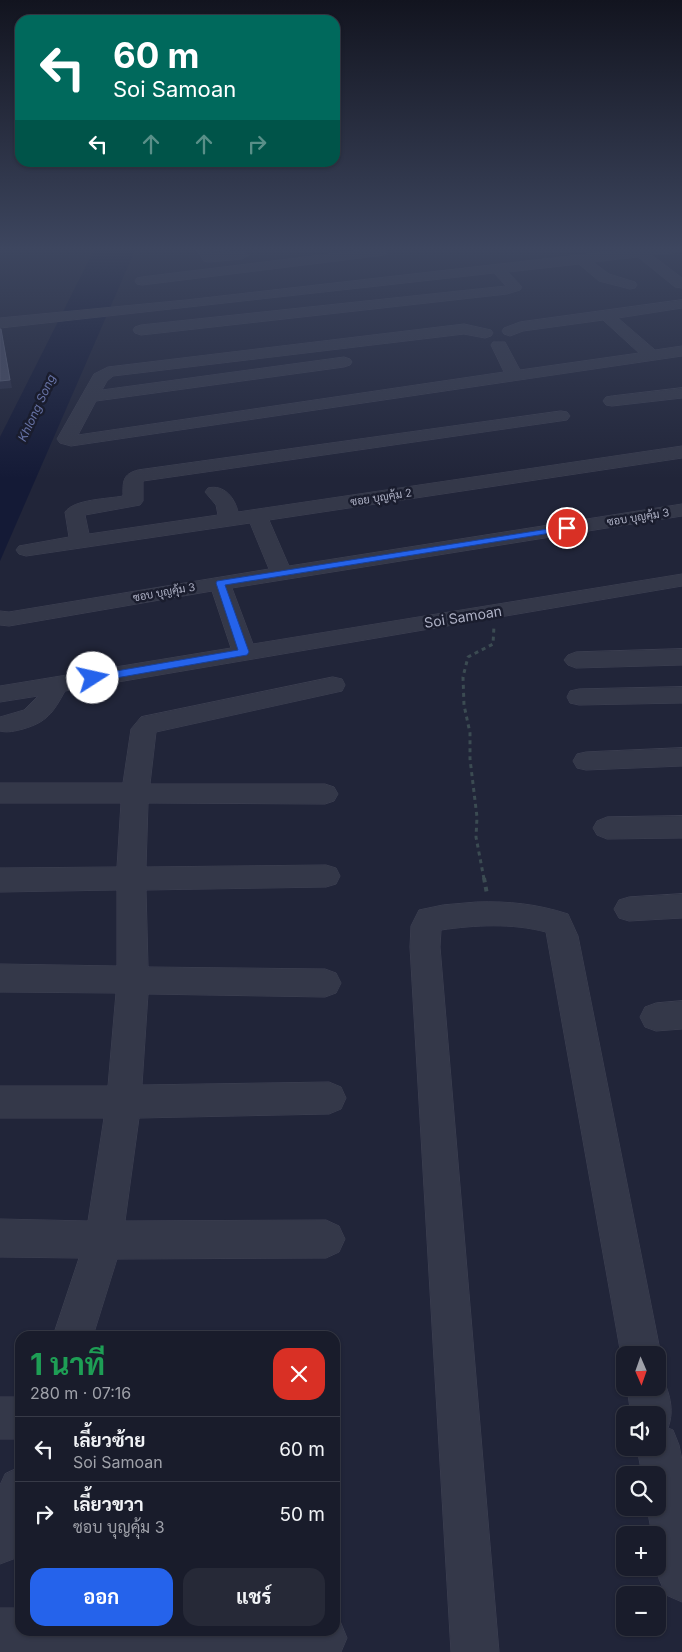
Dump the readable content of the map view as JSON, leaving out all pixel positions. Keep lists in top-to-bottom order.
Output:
{
  "streets": {
    "street": ["ซอย บุญคุ้ม 2", "ซอบ บุญคุ้ม 3", "Soi Samoan"]
  },
  "water": ["Khlong Song"],
  "north": "bottom",
  "page": {
    "turn": ["60 m", "Soi Samoan"],
    "heading": ["1 นาที", "280 m · 07:16"],
    "map_buttons": ["+", "−"],
    "list": [
      {
        "name": "เลี้ยวซ้าย",
        "note": "Soi Samoan",
        "value": "60 m"
      },
      {
        "name": "เลี้ยวขวา",
        "note": "ซอบ บุญคุ้ม 3",
        "value": "50 m"
      }
    ],
    "buttons": ["ออก", "แชร์"]
  }
}
